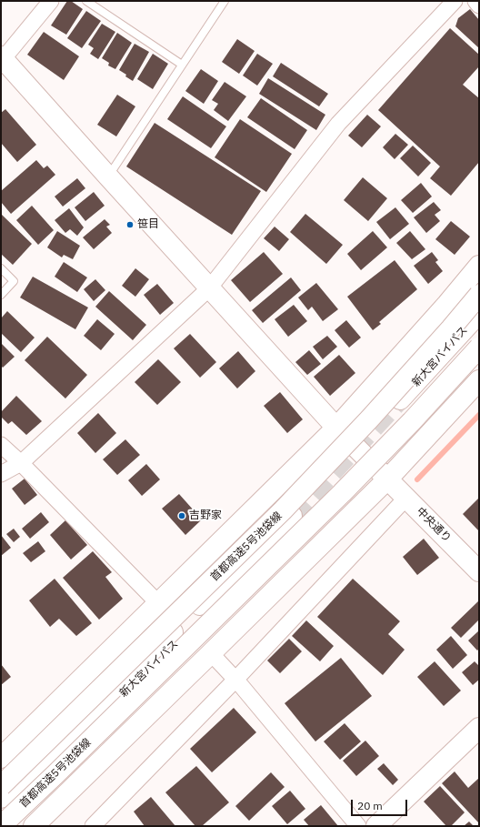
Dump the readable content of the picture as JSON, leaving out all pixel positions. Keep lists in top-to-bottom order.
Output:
{
  "streets": {
    "main road": ["新大宮バイパス", "中央通り", "首都高速5号池袋線"]
  },
  "places": ["笹目", "吉野家"],
  "scale_bar": "20 m"
}
